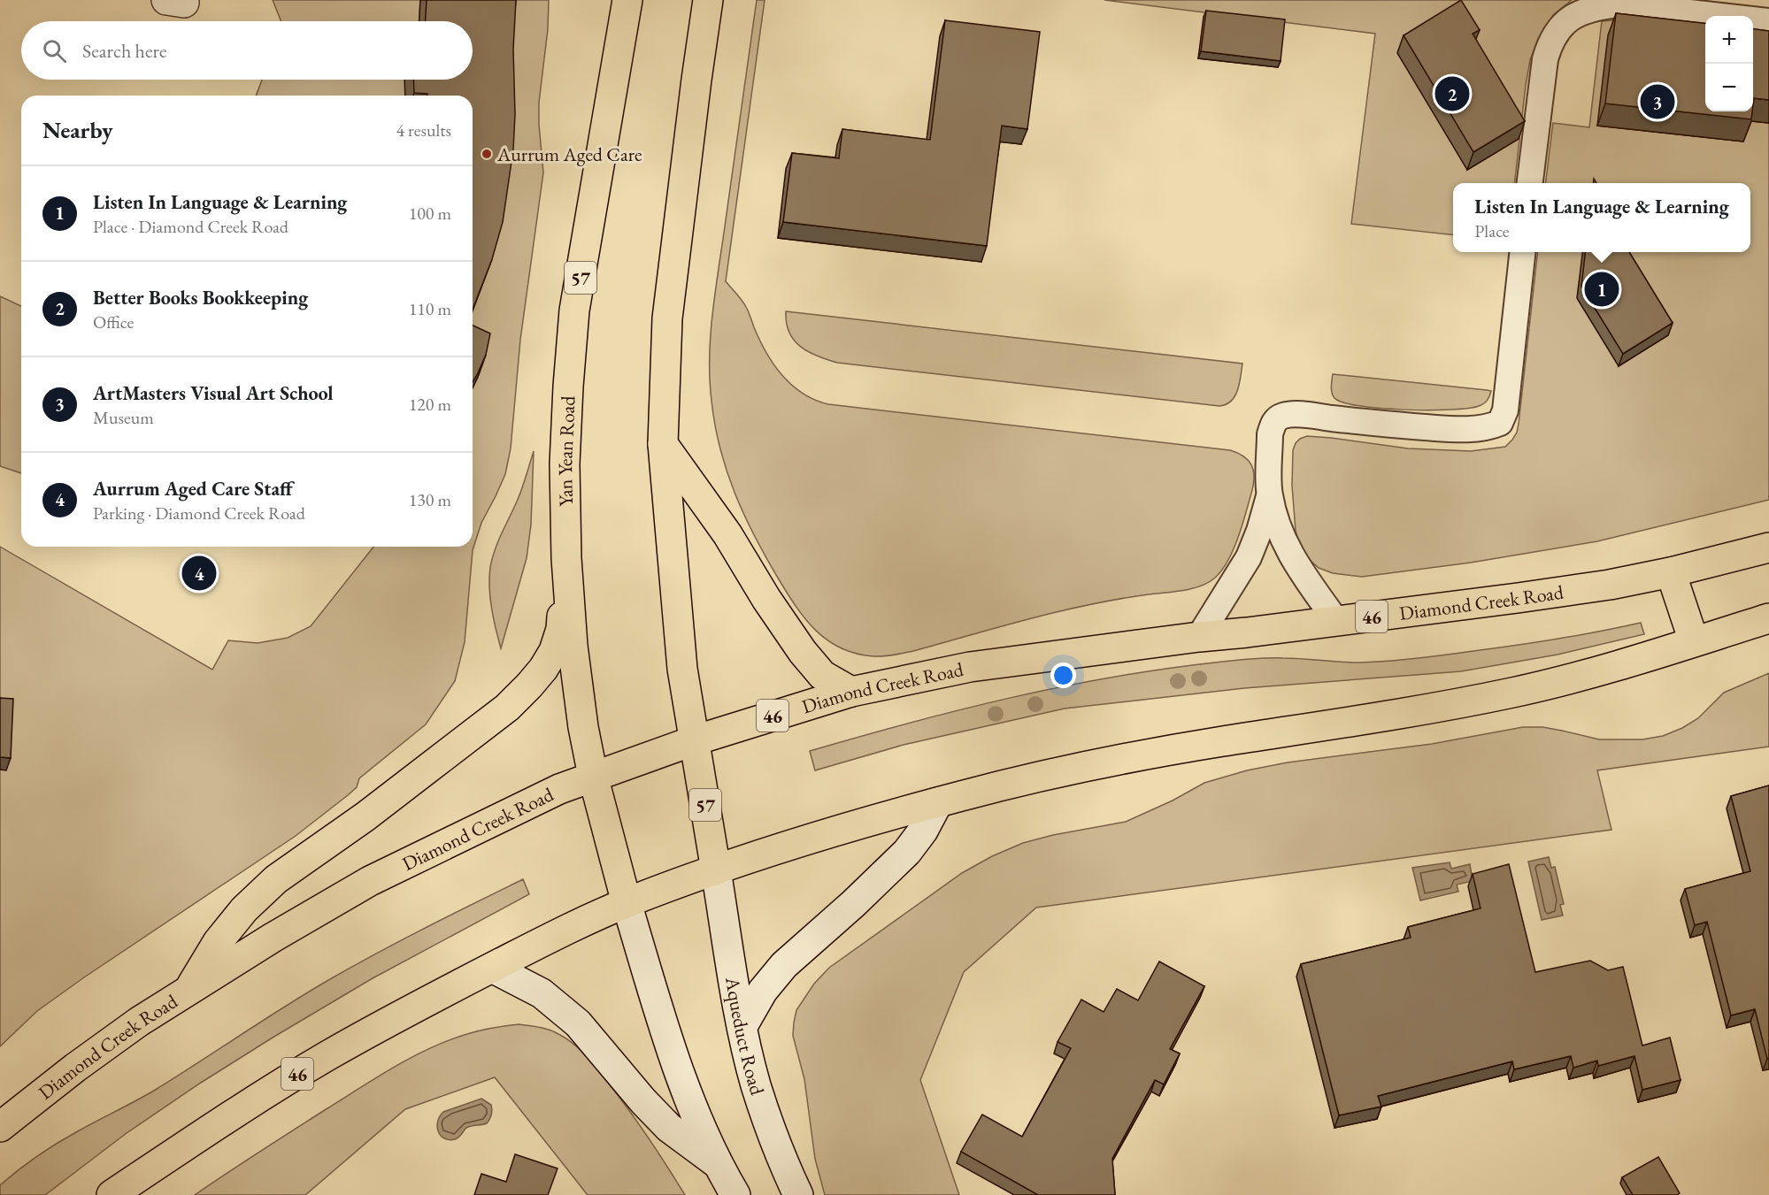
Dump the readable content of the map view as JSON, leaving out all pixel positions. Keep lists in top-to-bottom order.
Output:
{
  "streets": {
    "main road": [
      "57",
      "Yan Yean Road",
      "Diamond Creek Road",
      "46",
      "Aqueduct Road"
    ]
  },
  "crossings": [
    ["57", "Diamond Creek Road"],
    ["57", "46"],
    ["57", "Aqueduct Road"],
    ["Yan Yean Road", "Diamond Creek Road"],
    ["Yan Yean Road", "46"],
    ["46", "Aqueduct Road"]
  ],
  "places": ["Aurrum Aged Care"],
  "page": {
    "map_buttons": ["+", "−"],
    "search": "Search here",
    "pins": [
      "2",
      "3",
      "1",
      "4"
    ],
    "heading": ["Nearby", "4 results"],
    "list": [
      {
        "mark": "1",
        "name": "Listen In Language & Learning",
        "note": "Place · Diamond Creek Road",
        "value": "100 m"
      },
      {
        "mark": "2",
        "name": "Better Books Bookkeeping",
        "note": "Office",
        "value": "110 m"
      },
      {
        "mark": "3",
        "name": "ArtMasters Visual Art School",
        "note": "Museum",
        "value": "120 m"
      },
      {
        "mark": "4",
        "name": "Aurrum Aged Care Staff",
        "note": "Parking · Diamond Creek Road",
        "value": "130 m"
      }
    ],
    "popup": ["Listen In Language & Learning", "Place"]
  }
}
